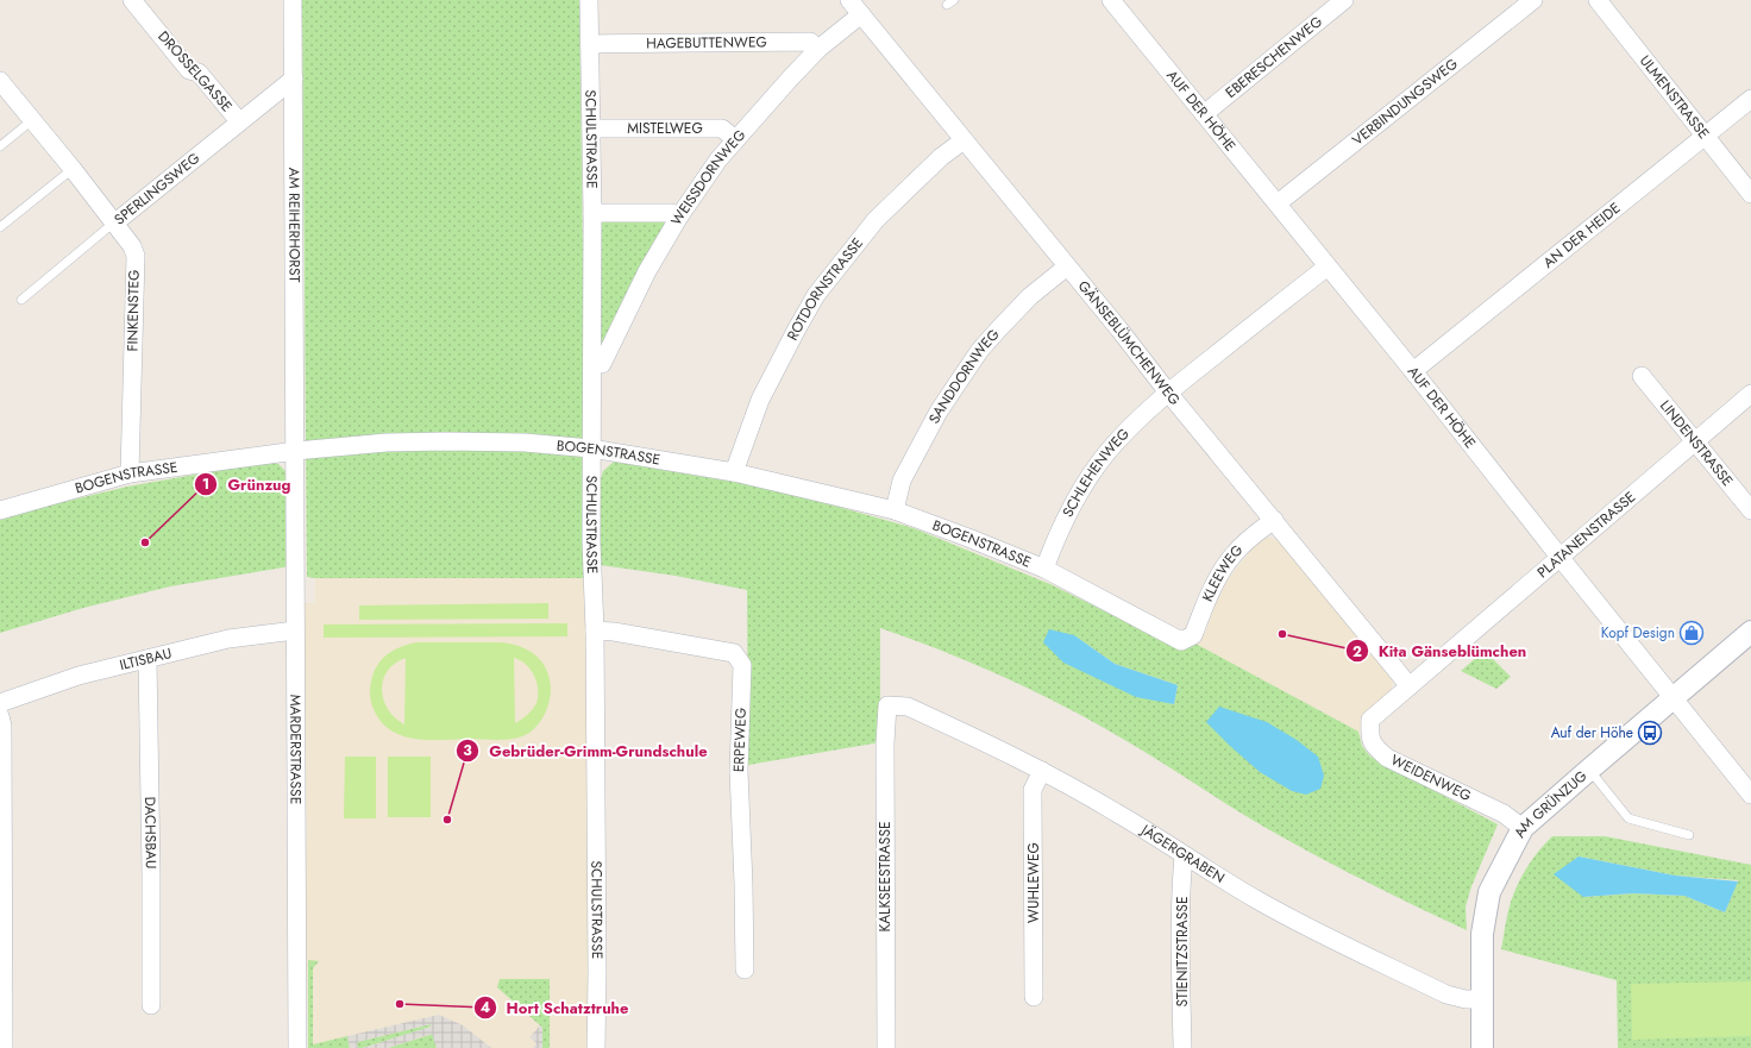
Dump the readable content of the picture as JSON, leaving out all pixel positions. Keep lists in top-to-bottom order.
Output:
{
  "streets": {
    "street": [
      "HAGEBUTTENWEG",
      "EBERESCHENWEG",
      "DROSSELGASSE",
      "ULMENSTRASSE",
      "VERBINDUNGSWEG",
      "AUF DER HÖHE",
      "MISTELWEG",
      "SCHULSTRASSE",
      "WEISSDORNWEG",
      "SPERLINGSWEG",
      "AM REIHERHORST",
      "AN DER HEIDE",
      "ROTDORNSTRASSE",
      "FINKENSTEG",
      "GÄNSEBLÜMCHENWEG",
      "SANDDORNWEG",
      "LINDENSTRASSE",
      "BOGENSTRASSE",
      "SCHLEHENWEG",
      "PLATANENSTRASSE",
      "KLEEWEG",
      "ILTISBAU",
      "ERPEWEG",
      "MARDERSTRASSE",
      "WEIDENWEG",
      "AM GRÜNZUG",
      "DACHSBAU",
      "JÄGERGRABEN",
      "KALKSEESTRASSE",
      "WUHLEWEG",
      "STIENITZSTRASSE"
    ]
  },
  "crossings": [
    ["HAGEBUTTENWEG", "SCHULSTRASSE"],
    ["HAGEBUTTENWEG", "WEISSDORNWEG"],
    ["EBERESCHENWEG", "AUF DER HÖHE"],
    ["DROSSELGASSE", "SPERLINGSWEG"],
    ["ULMENSTRASSE", "AN DER HEIDE"],
    ["VERBINDUNGSWEG", "AUF DER HÖHE"],
    ["AUF DER HÖHE", "AN DER HEIDE"],
    ["AUF DER HÖHE", "PLATANENSTRASSE"],
    ["AUF DER HÖHE", "AM GRÜNZUG"],
    ["MISTELWEG", "SCHULSTRASSE"],
    ["MISTELWEG", "WEISSDORNWEG"],
    ["SCHULSTRASSE", "WEISSDORNWEG"],
    ["SCHULSTRASSE", "BOGENSTRASSE"],
    ["SCHULSTRASSE", "ERPEWEG"],
    ["WEISSDORNWEG", "GÄNSEBLÜMCHENWEG"],
    ["SPERLINGSWEG", "AM REIHERHORST"],
    ["SPERLINGSWEG", "FINKENSTEG"],
    ["AM REIHERHORST", "BOGENSTRASSE"],
    ["AM REIHERHORST", "MARDERSTRASSE"],
    ["ROTDORNSTRASSE", "GÄNSEBLÜMCHENWEG"],
    ["ROTDORNSTRASSE", "BOGENSTRASSE"],
    ["FINKENSTEG", "BOGENSTRASSE"],
    ["GÄNSEBLÜMCHENWEG", "SANDDORNWEG"],
    ["GÄNSEBLÜMCHENWEG", "SCHLEHENWEG"],
    ["GÄNSEBLÜMCHENWEG", "PLATANENSTRASSE"],
    ["GÄNSEBLÜMCHENWEG", "KLEEWEG"],
    ["GÄNSEBLÜMCHENWEG", "WEIDENWEG"],
    ["SANDDORNWEG", "BOGENSTRASSE"],
    ["LINDENSTRASSE", "PLATANENSTRASSE"],
    ["BOGENSTRASSE", "SCHLEHENWEG"],
    ["BOGENSTRASSE", "KLEEWEG"],
    ["BOGENSTRASSE", "MARDERSTRASSE"],
    ["PLATANENSTRASSE", "WEIDENWEG"],
    ["ILTISBAU", "MARDERSTRASSE"],
    ["ILTISBAU", "DACHSBAU"],
    ["WEIDENWEG", "AM GRÜNZUG"],
    ["AM GRÜNZUG", "JÄGERGRABEN"],
    ["JÄGERGRABEN", "KALKSEESTRASSE"],
    ["JÄGERGRABEN", "WUHLEWEG"],
    ["JÄGERGRABEN", "STIENITZSTRASSE"]
  ],
  "places": {
    "other": [
      "Grünzug",
      "Kita Gänseblümchen",
      "Gebrüder-Grimm-Grundschule",
      "Hort Schatztruhe"
    ],
    "shop": ["Kopf Design"],
    "bus stop": ["Auf der Höhe"]
  }
}
